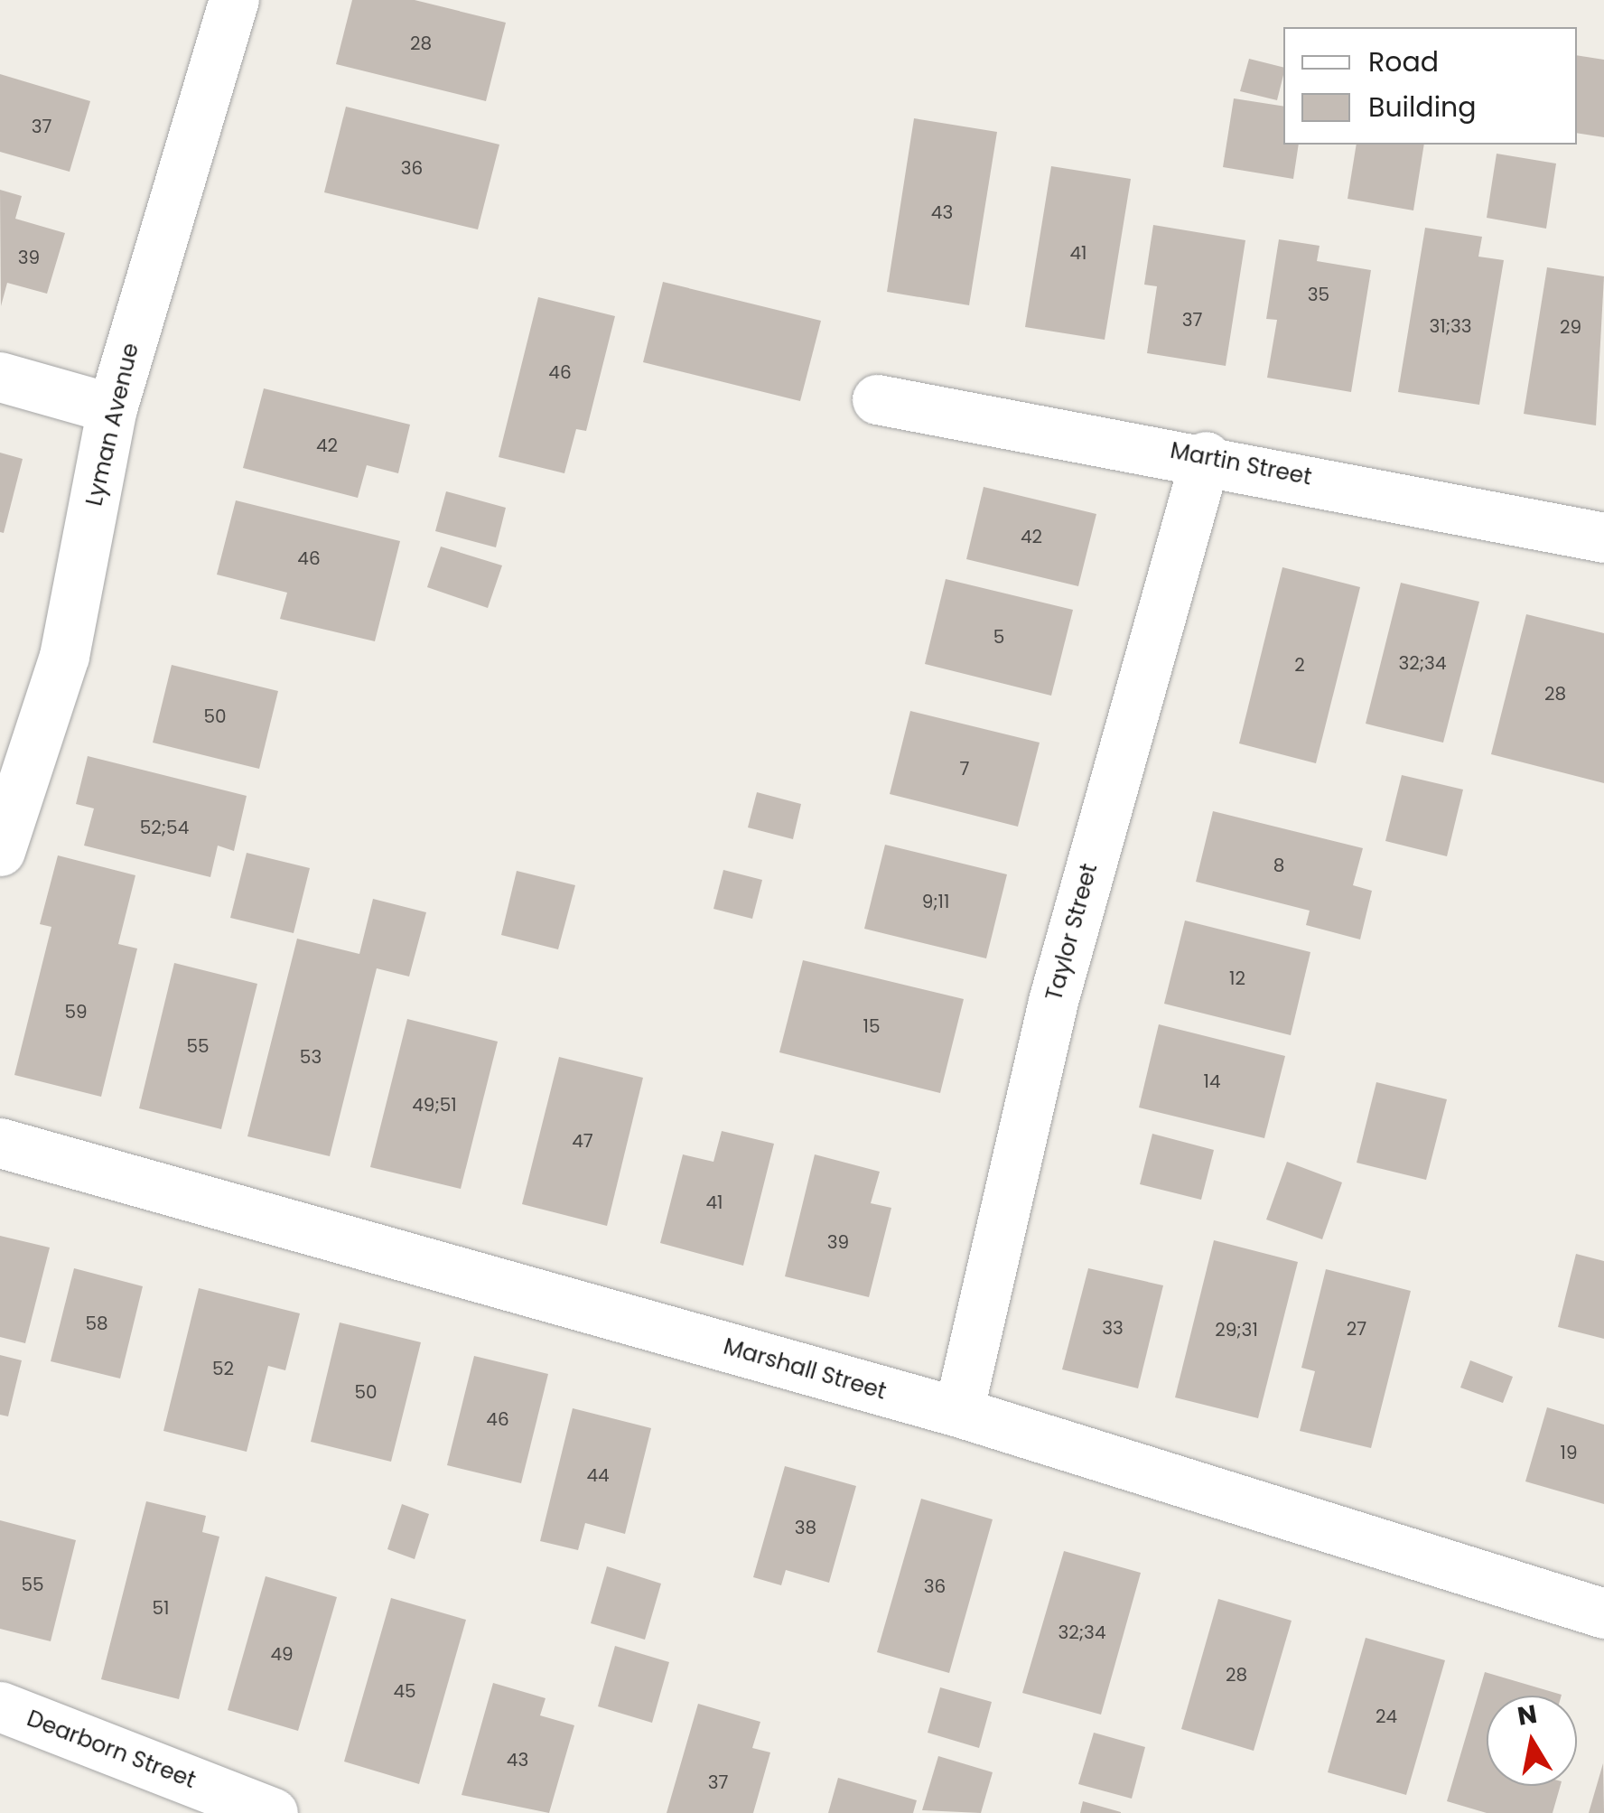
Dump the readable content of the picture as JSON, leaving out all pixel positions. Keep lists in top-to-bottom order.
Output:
{
  "streets": {
    "street": [
      "Lyman Avenue",
      "Martin Street",
      "Taylor Street",
      "Marshall Street",
      "Dearborn Street"
    ]
  },
  "crossings": [
    ["Martin Street", "Taylor Street"],
    ["Taylor Street", "Marshall Street"]
  ],
  "house_numbers": [
    "28",
    "37",
    "36",
    "43",
    "41",
    "39",
    "35",
    "37",
    "31;33",
    "29",
    "46",
    "42",
    "42",
    "46",
    "5",
    "32;34",
    "2",
    "28",
    "50",
    "7",
    "52;54",
    "8",
    "9;11",
    "12",
    "59",
    "15",
    "55",
    "53",
    "14",
    "49;51",
    "47",
    "41",
    "39",
    "58",
    "33",
    "27",
    "29;31",
    "52",
    "50",
    "46",
    "19",
    "44",
    "38",
    "55",
    "36",
    "51",
    "32;34",
    "49",
    "28",
    "45",
    "24",
    "43",
    "37"
  ],
  "legend": ["Road", "Building"],
  "north": "top"
}
